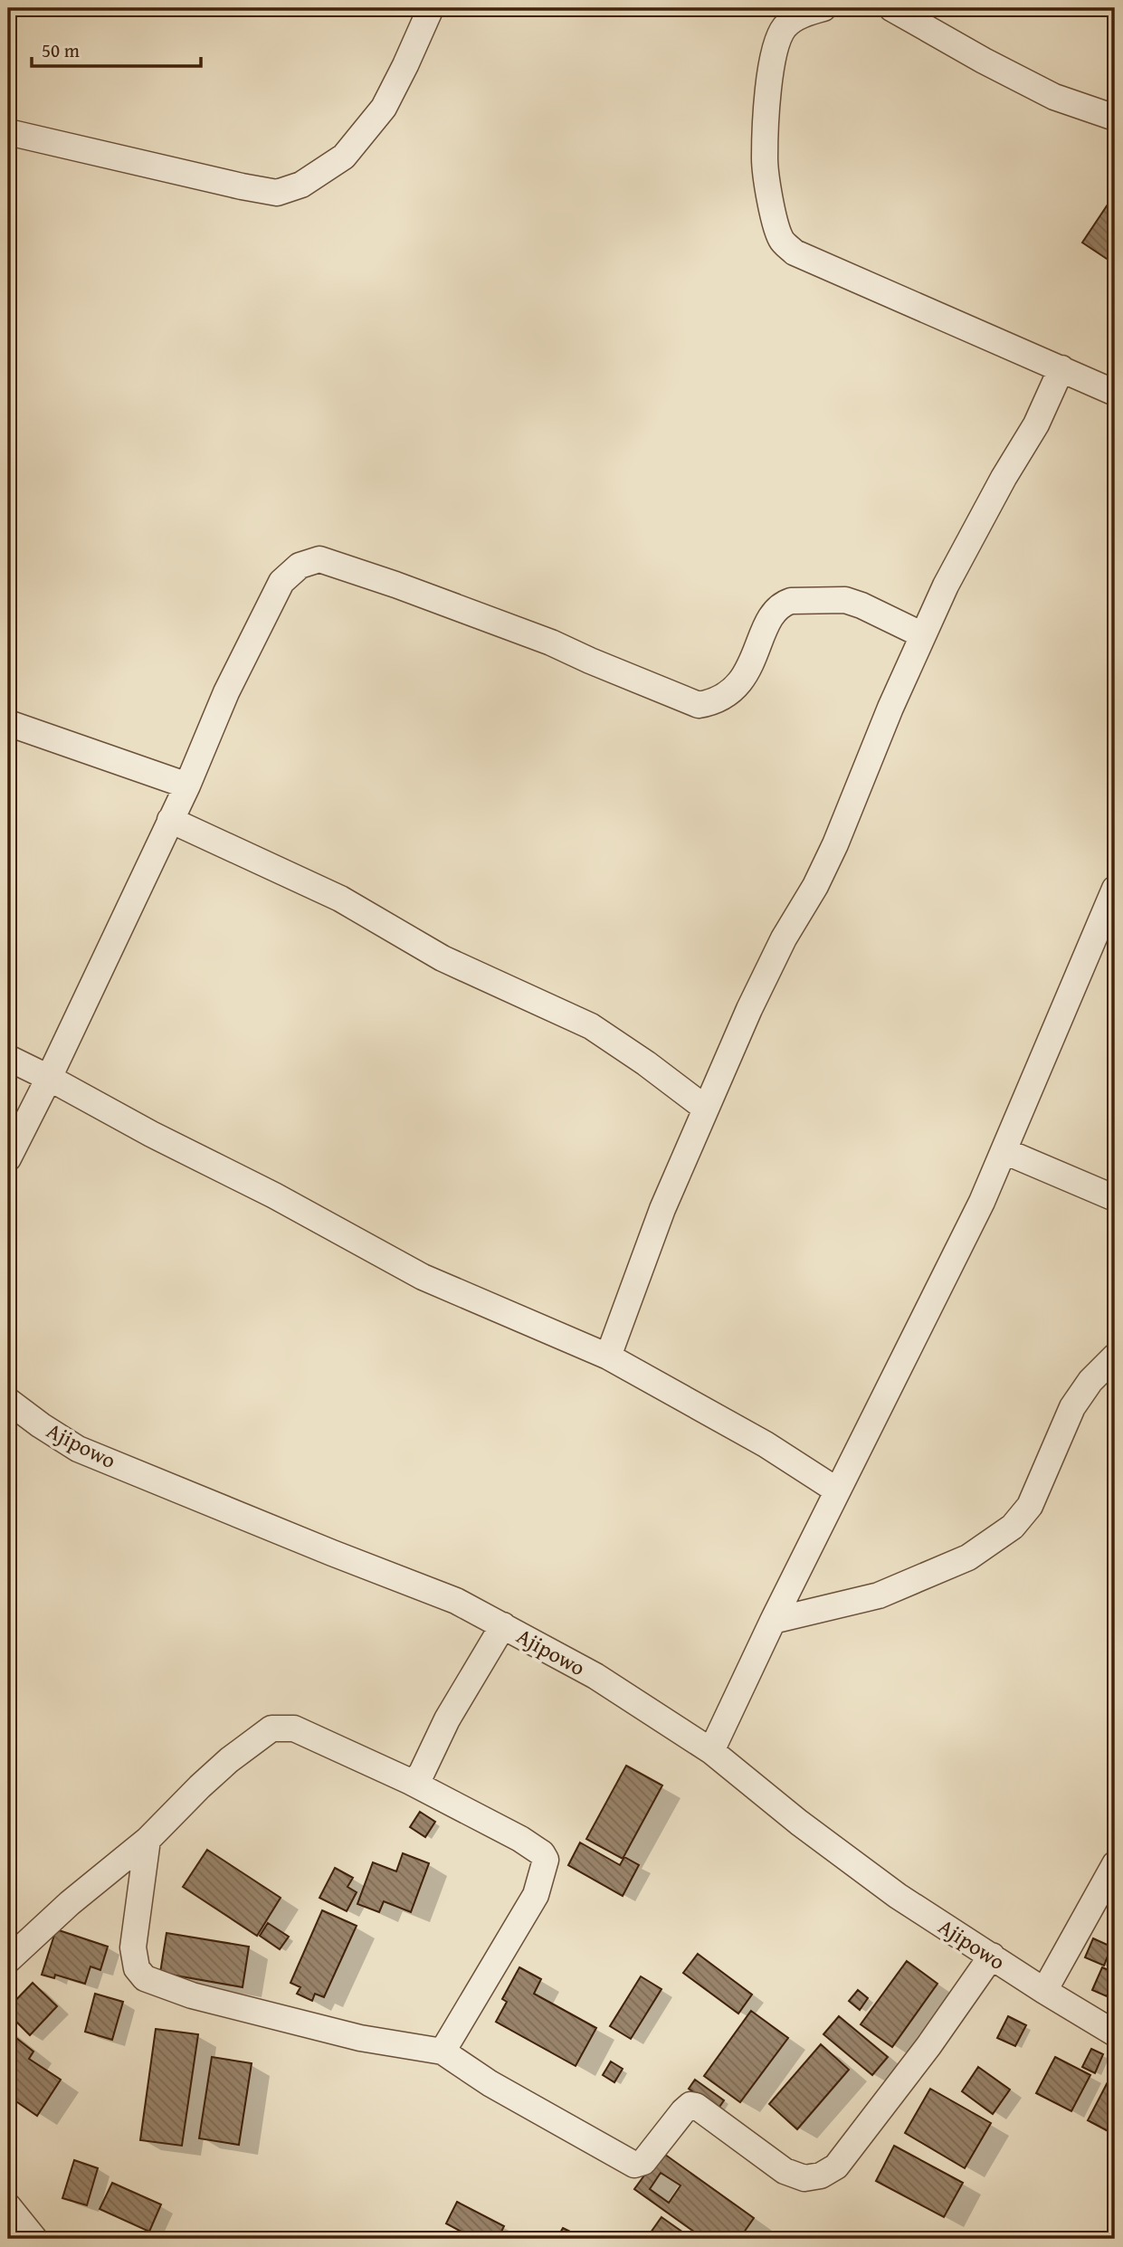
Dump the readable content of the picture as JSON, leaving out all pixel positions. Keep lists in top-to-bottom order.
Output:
{
  "streets": {
    "street": ["Ajipowo"]
  },
  "scale_bar": "50 m"
}
